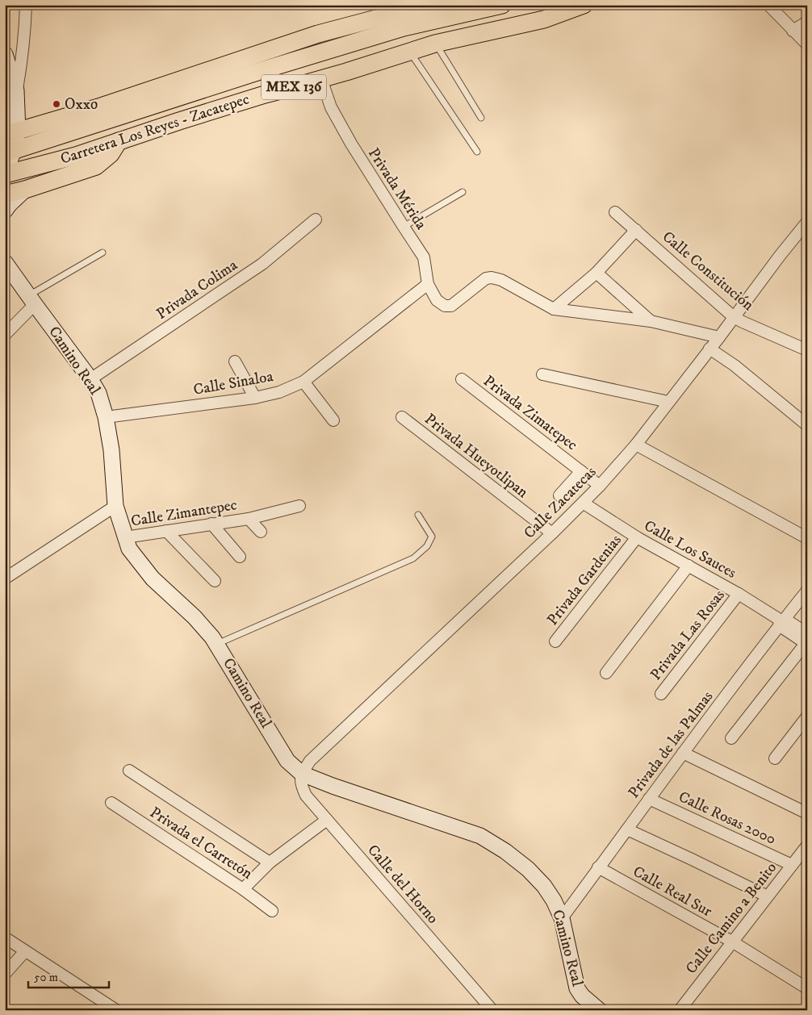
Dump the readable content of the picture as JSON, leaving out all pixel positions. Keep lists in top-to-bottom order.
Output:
{
  "streets": {
    "main road": ["MEX 136", "Carretera Los Reyes - Zacatepec", "Camino Real"],
    "street": [
      "Privada Mérida",
      "Calle Constitución",
      "Privada Colima",
      "Calle Sinaloa",
      "Privada Zimatepec",
      "Privada Hueyotlipan",
      "Calle Zacatecas",
      "Calle Zimantepec",
      "Calle Los Sauces",
      "Privada Gardenias",
      "Privada Las Rosas",
      "Privada de las Palmas",
      "Calle Rosas 2000",
      "Privada el Carretón",
      "Calle del Horno",
      "Calle Real Sur",
      "Calle Camino a Benito"
    ]
  },
  "crossings": [
    ["Carretera Los Reyes - Zacatepec", "Privada Mérida"],
    ["Privada Mérida", "Calle Sinaloa"],
    ["Calle Constitución", "Calle Zacatecas"],
    ["Privada Colima", "Camino Real"],
    ["Camino Real", "Calle Sinaloa"],
    ["Camino Real", "Calle Zacatecas"],
    ["Camino Real", "Calle Zimantepec"],
    ["Camino Real", "Privada de las Palmas"],
    ["Camino Real", "Calle del Horno"],
    ["Privada Zimatepec", "Calle Zacatecas"],
    ["Privada Hueyotlipan", "Calle Zacatecas"],
    ["Calle Zacatecas", "Calle Los Sauces"],
    ["Calle Zacatecas", "Calle del Horno"],
    ["Calle Los Sauces", "Privada Gardenias"],
    ["Calle Los Sauces", "Privada Las Rosas"],
    ["Calle Los Sauces", "Privada de las Palmas"],
    ["Privada de las Palmas", "Calle Rosas 2000"],
    ["Privada de las Palmas", "Calle Real Sur"],
    ["Calle Rosas 2000", "Calle Camino a Benito"],
    ["Calle Real Sur", "Calle Camino a Benito"]
  ],
  "places": ["Oxxo"],
  "scale_bar": "50 m"
}
